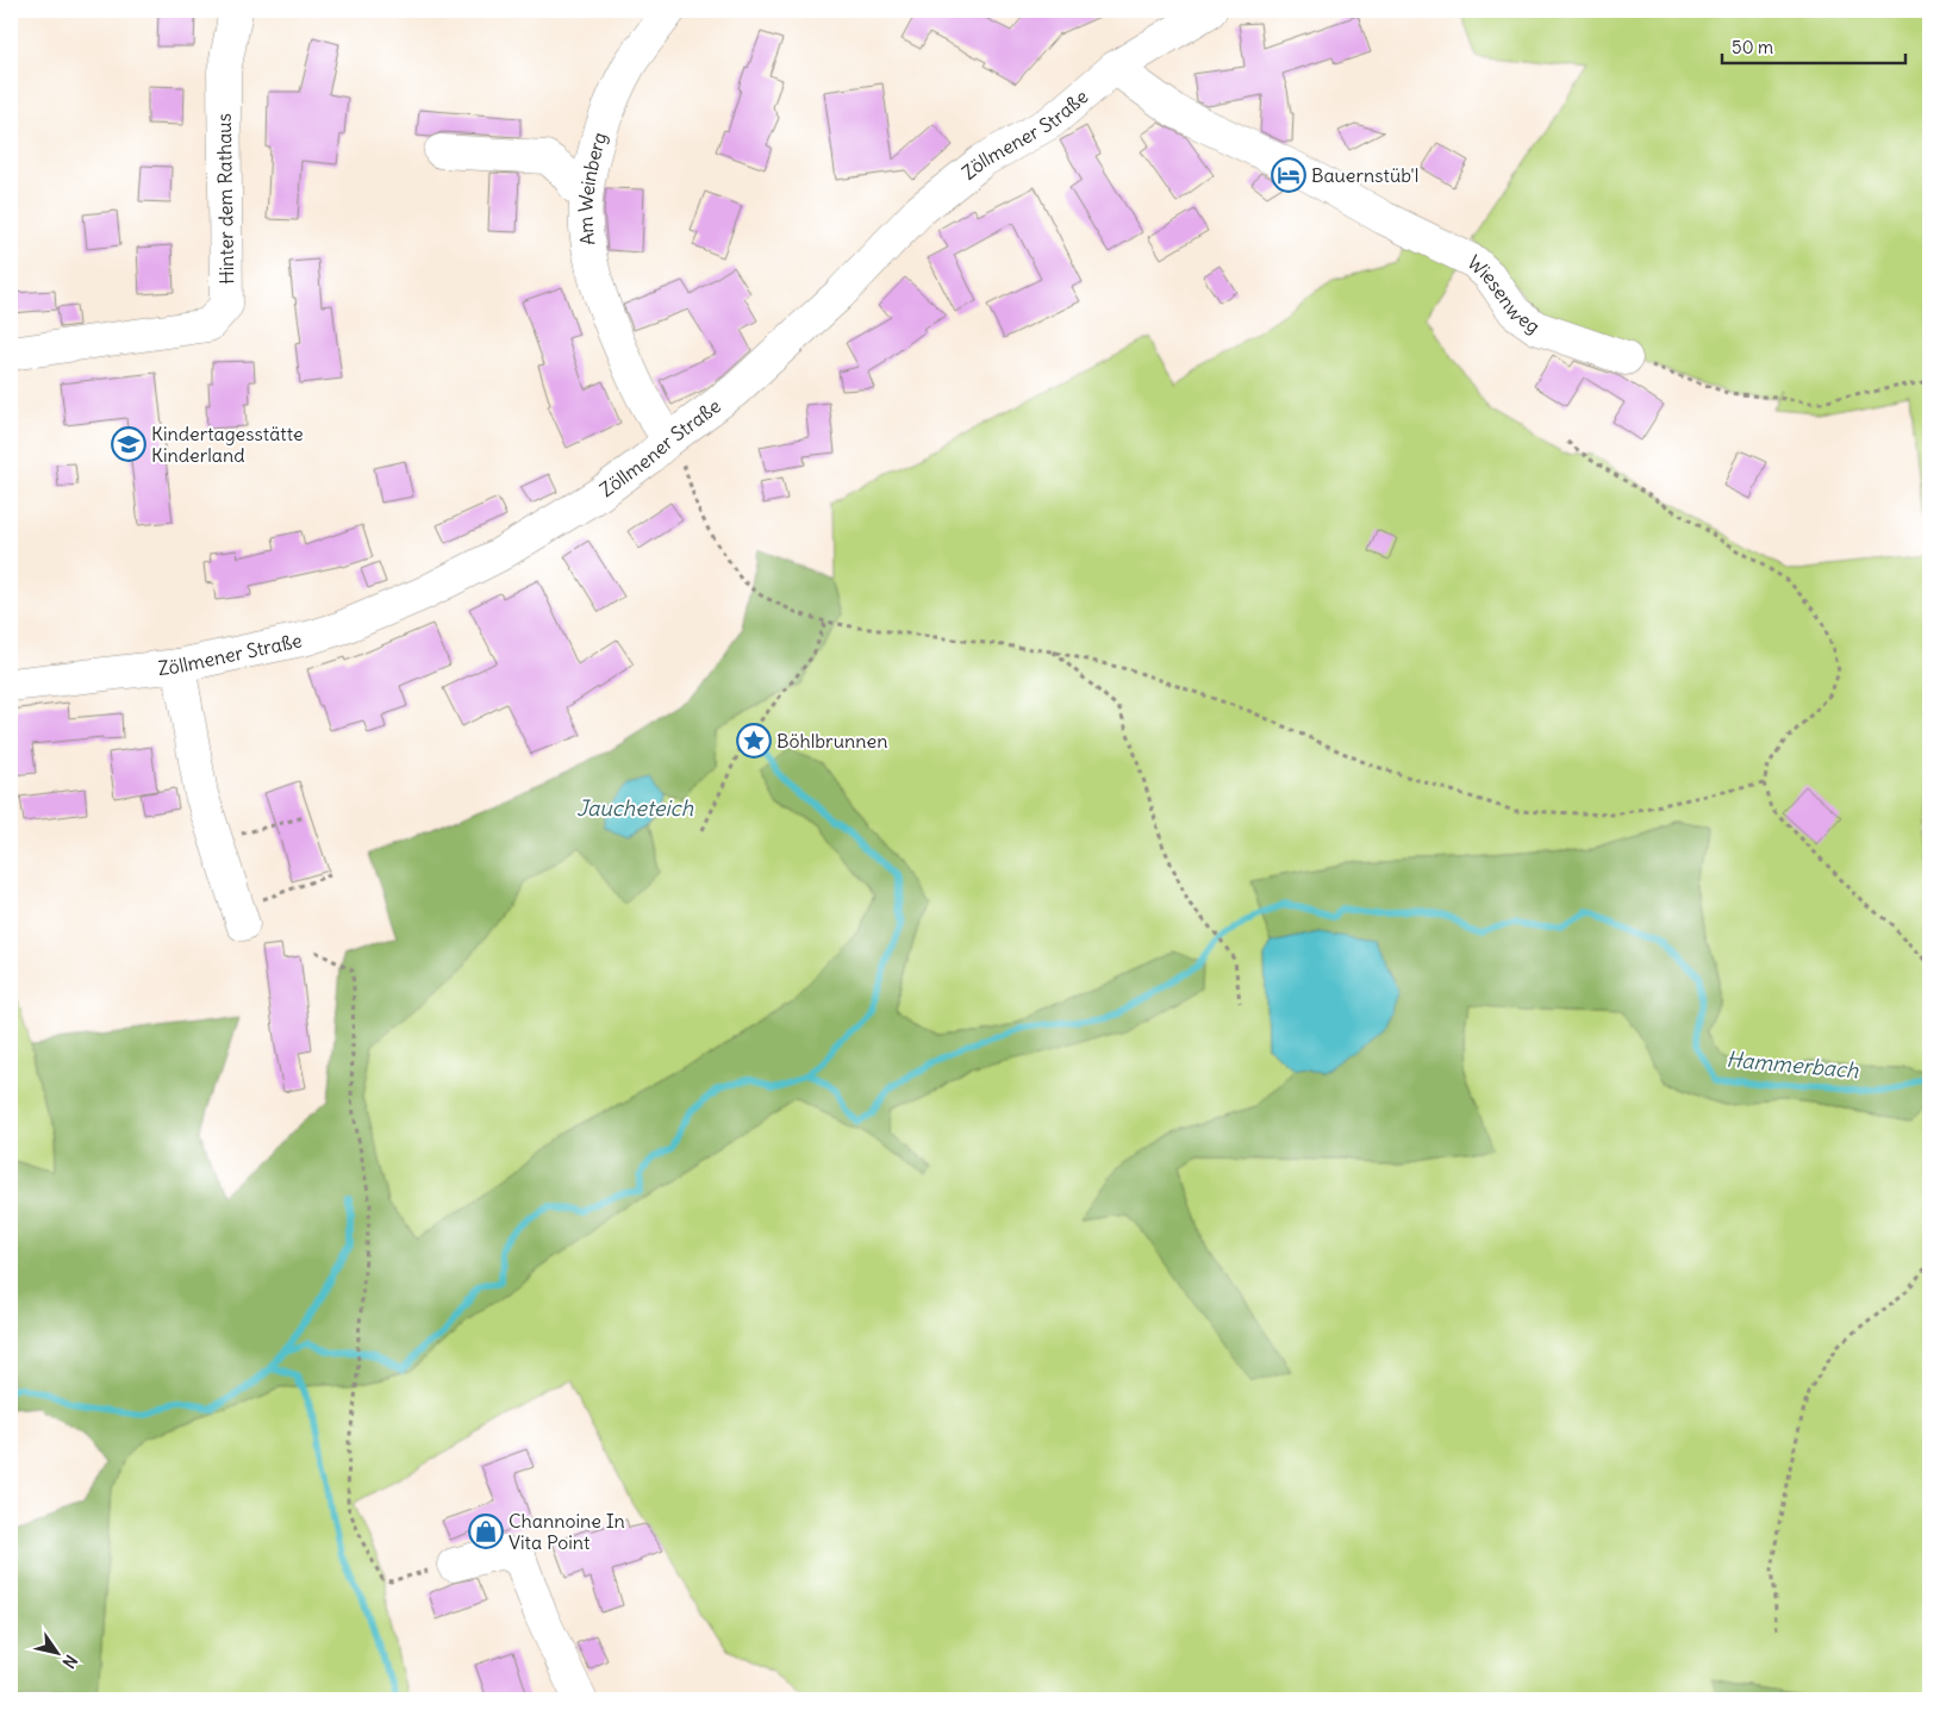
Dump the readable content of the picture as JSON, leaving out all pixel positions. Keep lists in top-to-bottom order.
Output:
{
  "streets": {
    "street": [
      "Zöllmener Straße",
      "Am Weinberg",
      "Hinter dem Rathaus",
      "Wiesenweg"
    ]
  },
  "crossings": [
    ["Zöllmener Straße", "Am Weinberg"],
    ["Zöllmener Straße", "Wiesenweg"]
  ],
  "water": ["Jaucheteich", "Hammerbach"],
  "places": {
    "hotel": ["Bauernstüb'l"],
    "school or university": ["Kindertagesstätte Kinderland"],
    "place": ["Böhlbrunnen"],
    "shop": ["Channoine In Vita Point"]
  },
  "scale_bar": "50 m",
  "north": "bottom right"
}
